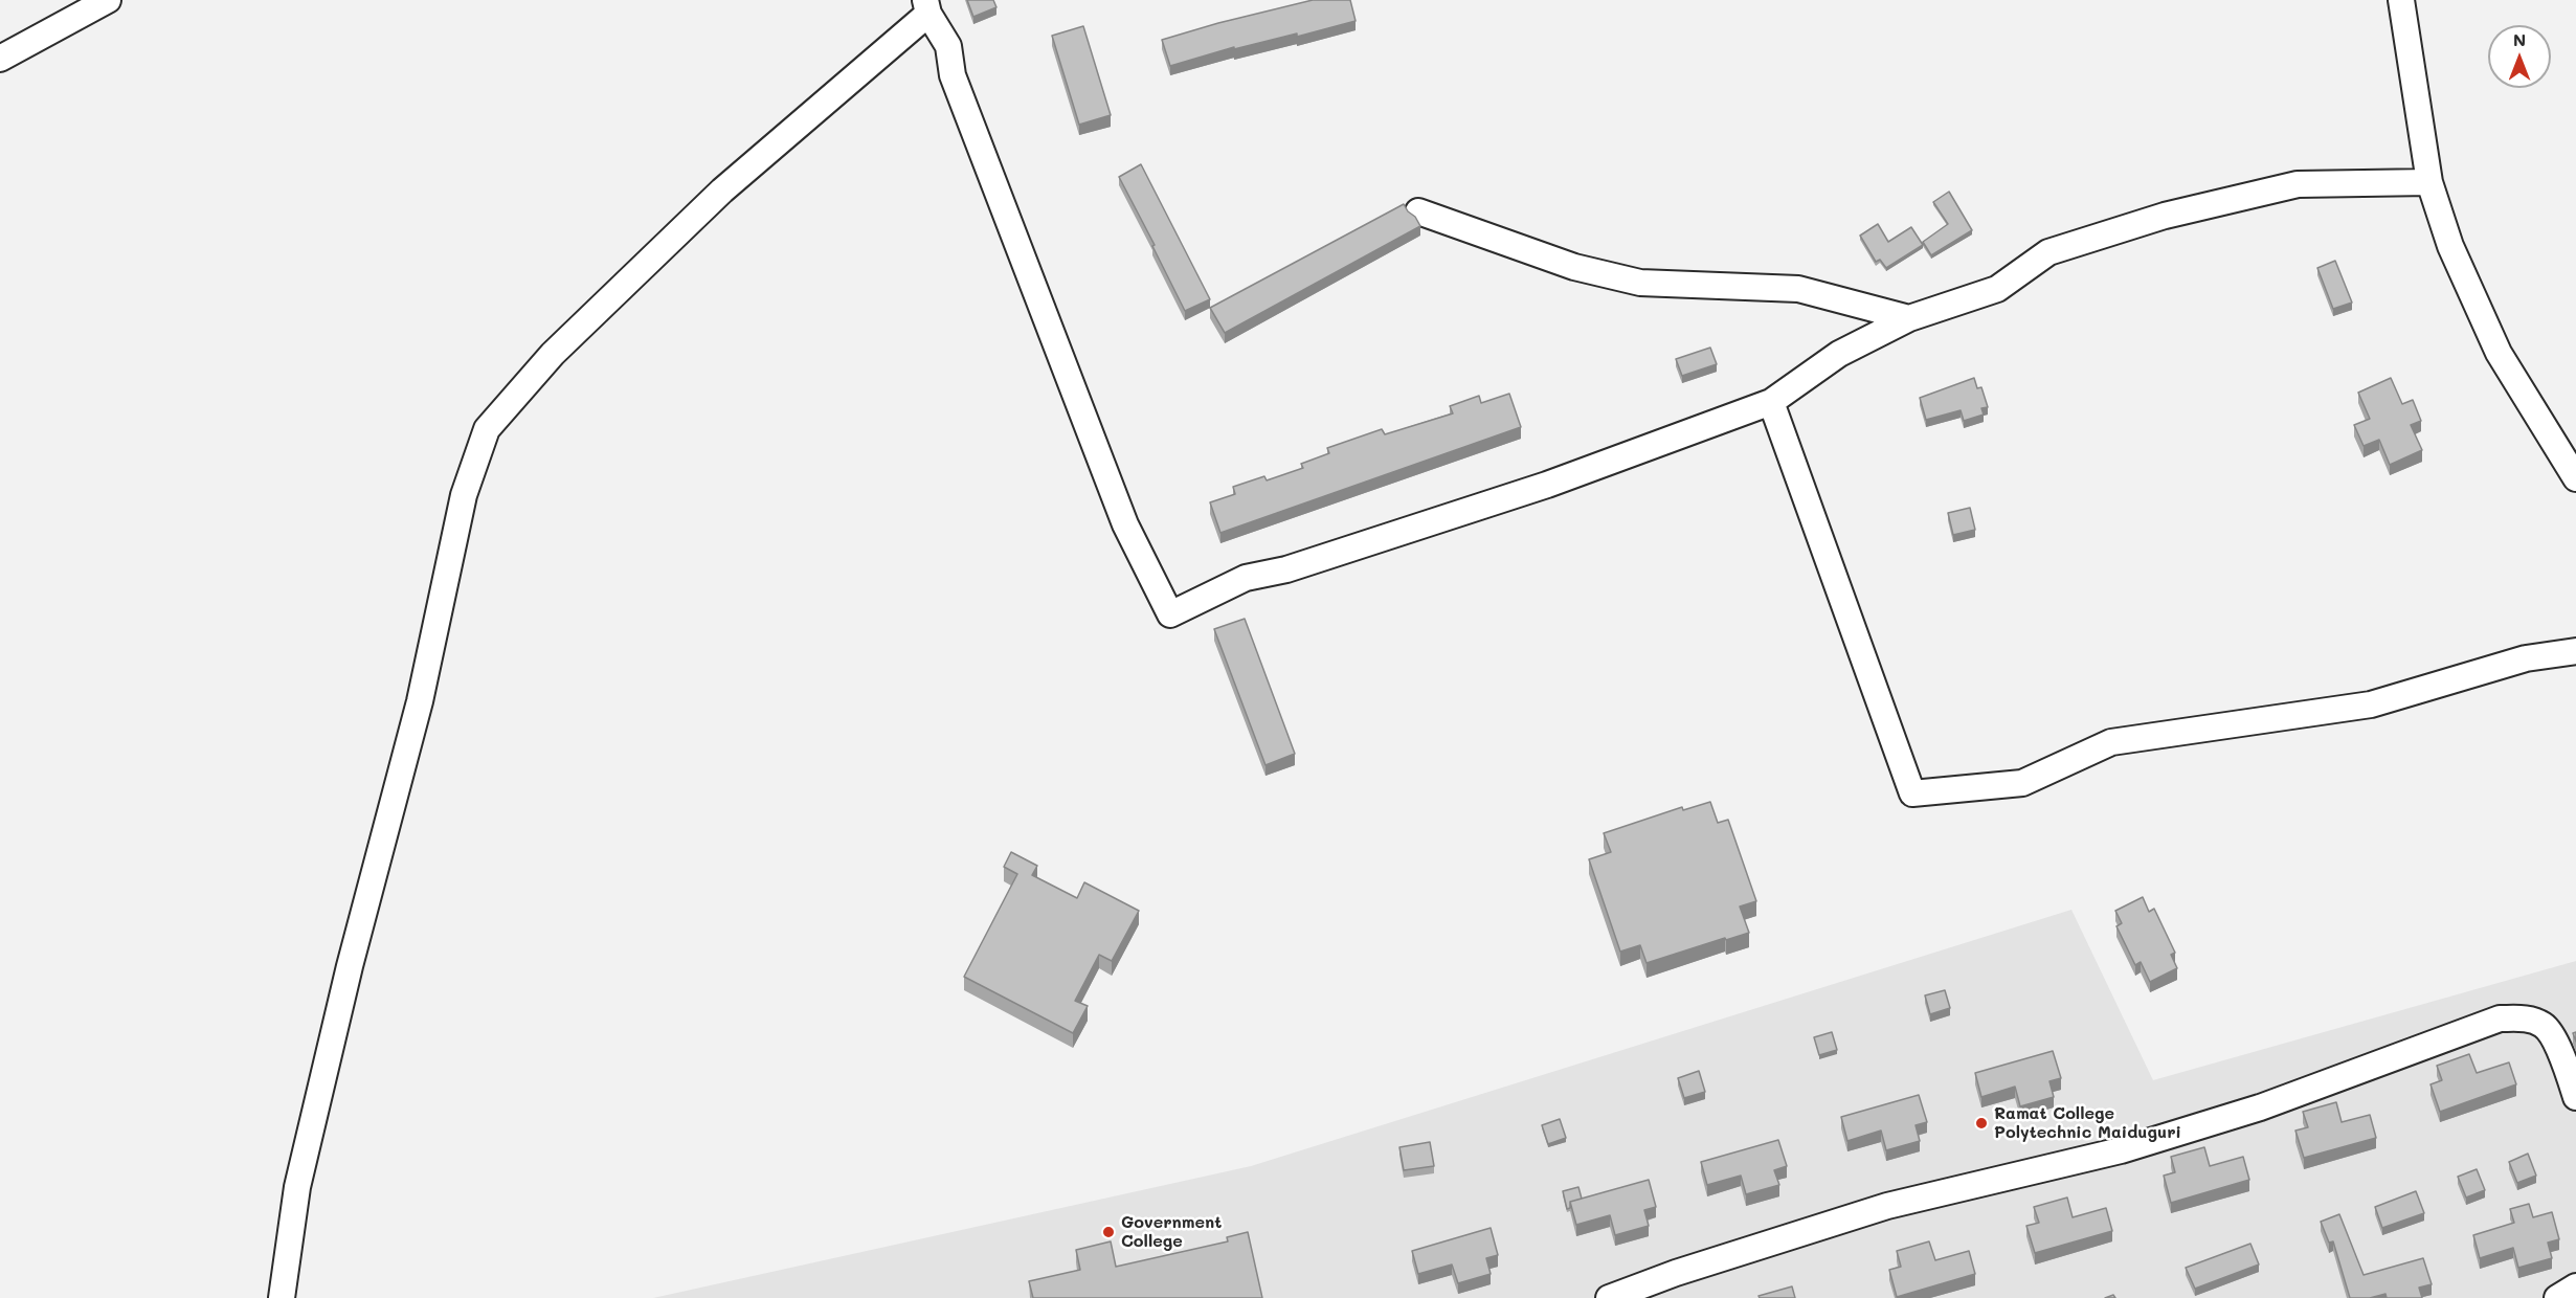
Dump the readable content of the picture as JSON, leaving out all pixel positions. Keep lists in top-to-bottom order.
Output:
{
  "places": ["Ramat College Polytechnic Maiduguri", "Government College"],
  "north": "top"
}
